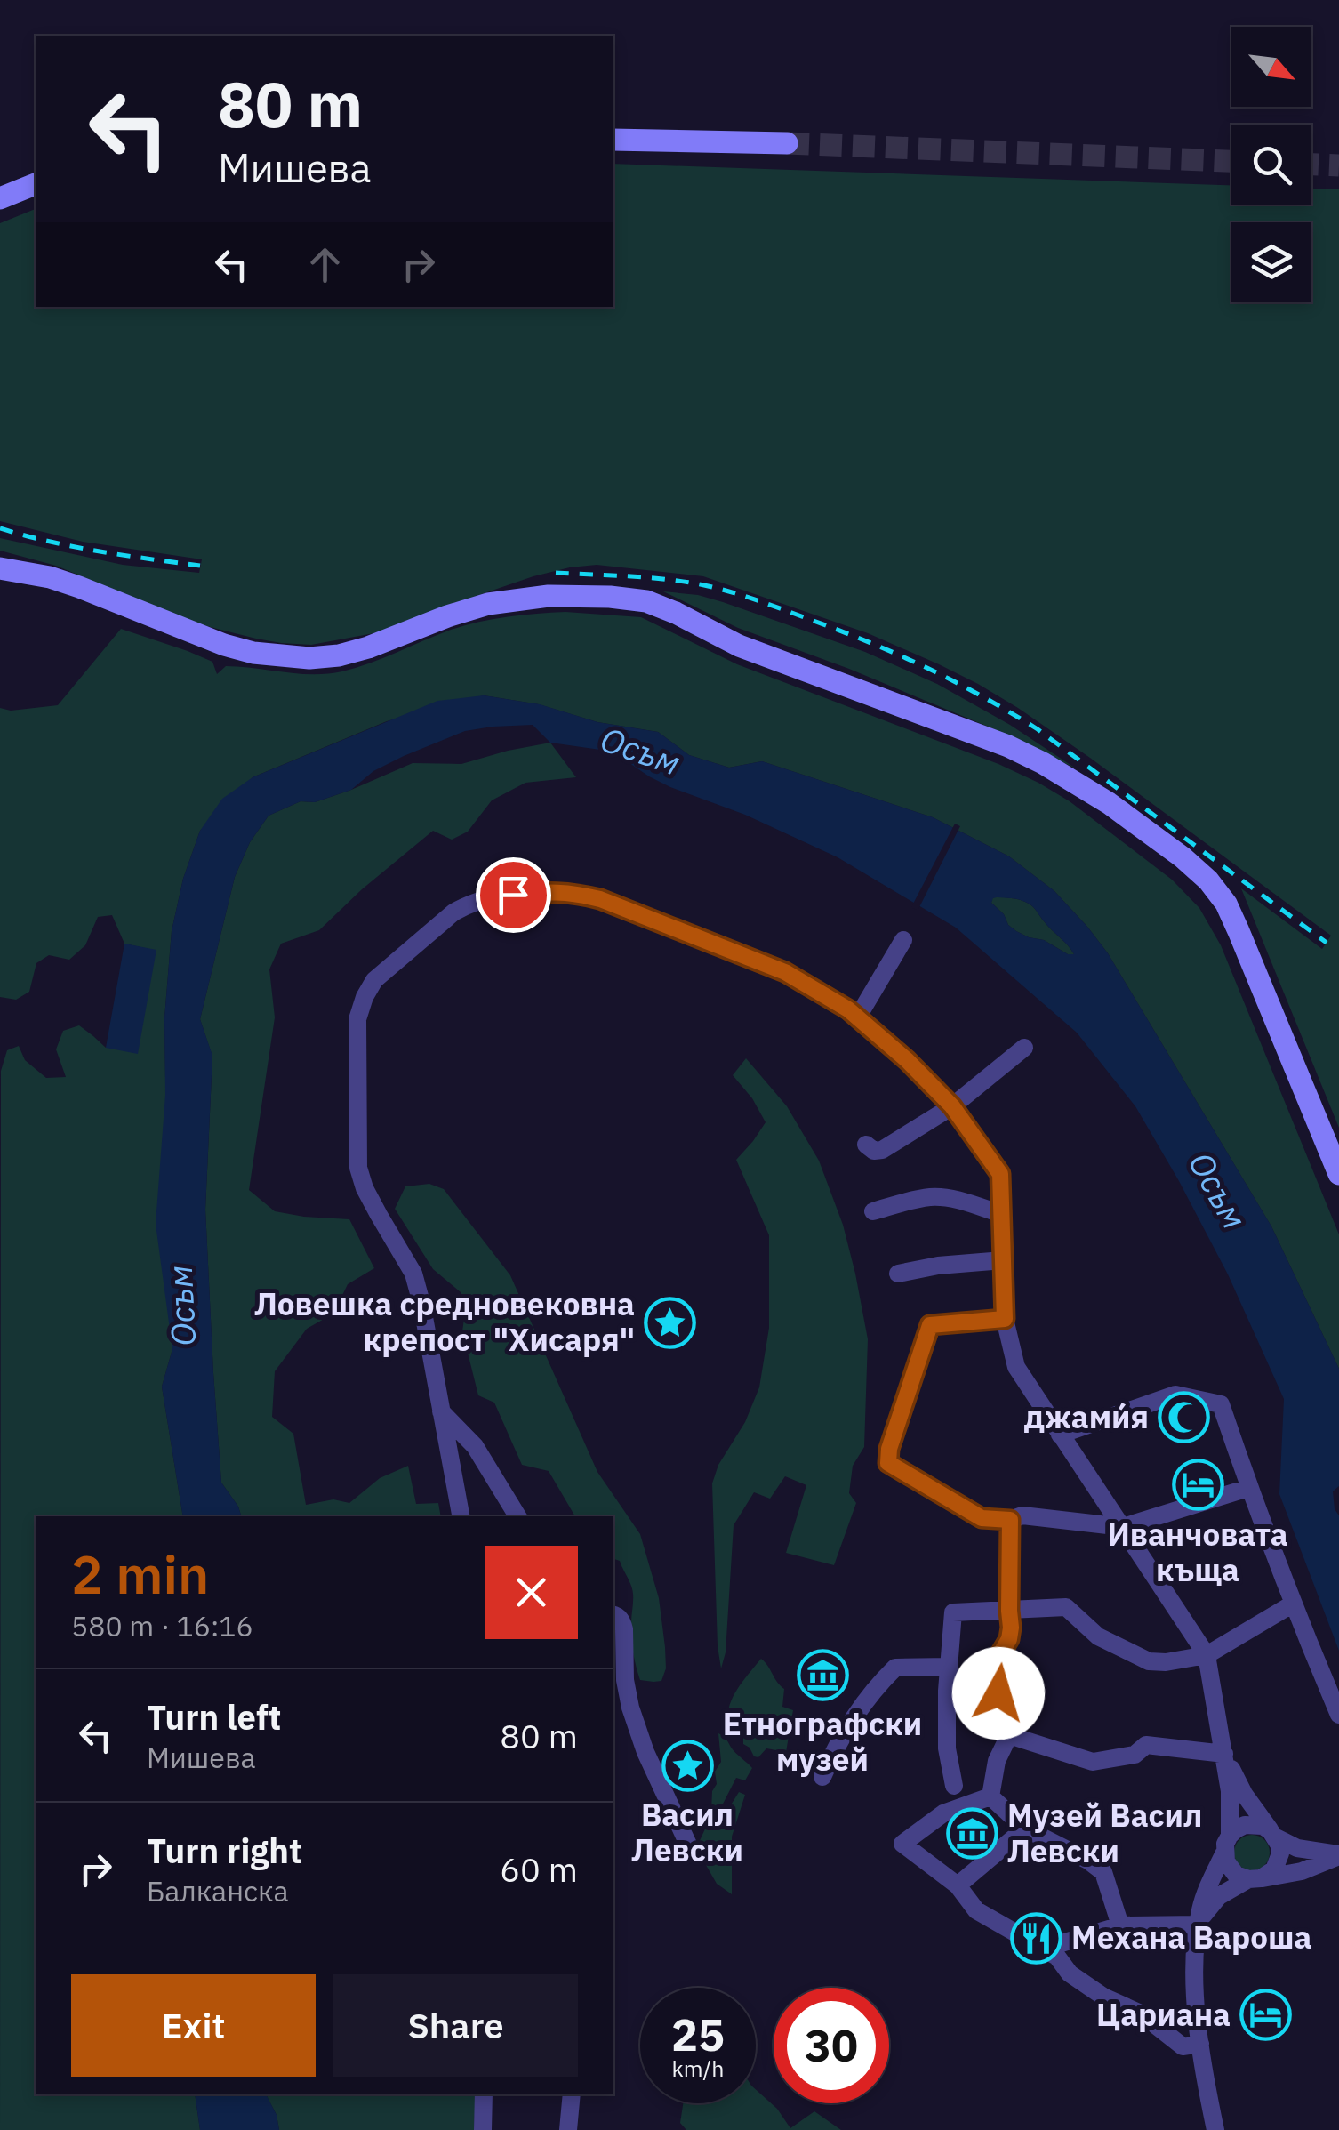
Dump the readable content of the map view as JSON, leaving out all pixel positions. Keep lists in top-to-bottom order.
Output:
{
  "water": ["Осъм"],
  "places": {
    "place": ["Ловешка средновековна крепост \"Хисаря\"", "Васил Левски"],
    "mosque": ["джами́я"],
    "hotel": ["Иванчовата къща", "Цариана"],
    "museum": ["Етнографски музей", "Музей Васил Левски"],
    "restaurant": ["Механа Вароша"]
  },
  "north": "bottom right",
  "page": {
    "turn": ["80 m", "Мишева"],
    "heading": ["2 min", "580 m · 16:16"],
    "list": [
      {
        "name": "Turn left",
        "note": "Мишева",
        "value": "80 m"
      },
      {
        "name": "Turn right",
        "note": "Балканска",
        "value": "60 m"
      }
    ],
    "buttons": ["Exit", "Share"],
    "speed": "25 km/h",
    "limit": "30"
  }
}
